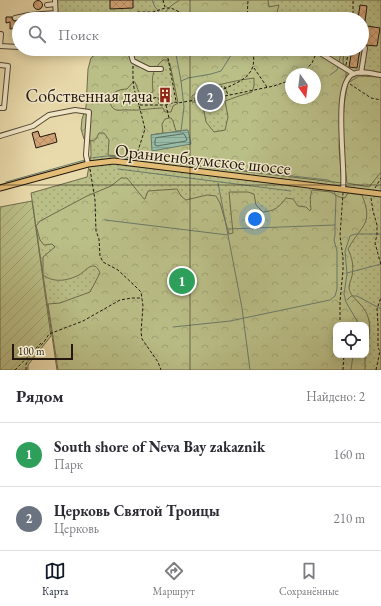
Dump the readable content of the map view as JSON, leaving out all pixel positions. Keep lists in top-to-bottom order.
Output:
{
  "streets": {
    "main road": ["Ораниенбаумское шоссе"]
  },
  "places": {
    "building": ["Собственная дача"]
  },
  "scale_bar": "100 m",
  "north": "bottom",
  "page": {
    "search": "Поиск",
    "pins": ["2", "1"],
    "scale": "100 m",
    "heading": ["Рядом", "Найдено: 2"],
    "list": [
      {
        "mark": "1",
        "name": "South shore of Neva Bay zakaznik",
        "note": "Парк",
        "value": "160 m"
      },
      {
        "mark": "2",
        "name": "Церковь Святой Троицы",
        "note": "Церковь",
        "value": "210 m"
      }
    ],
    "nav": ["Карта", "Маршрут", "Сохранённые"]
  }
}
